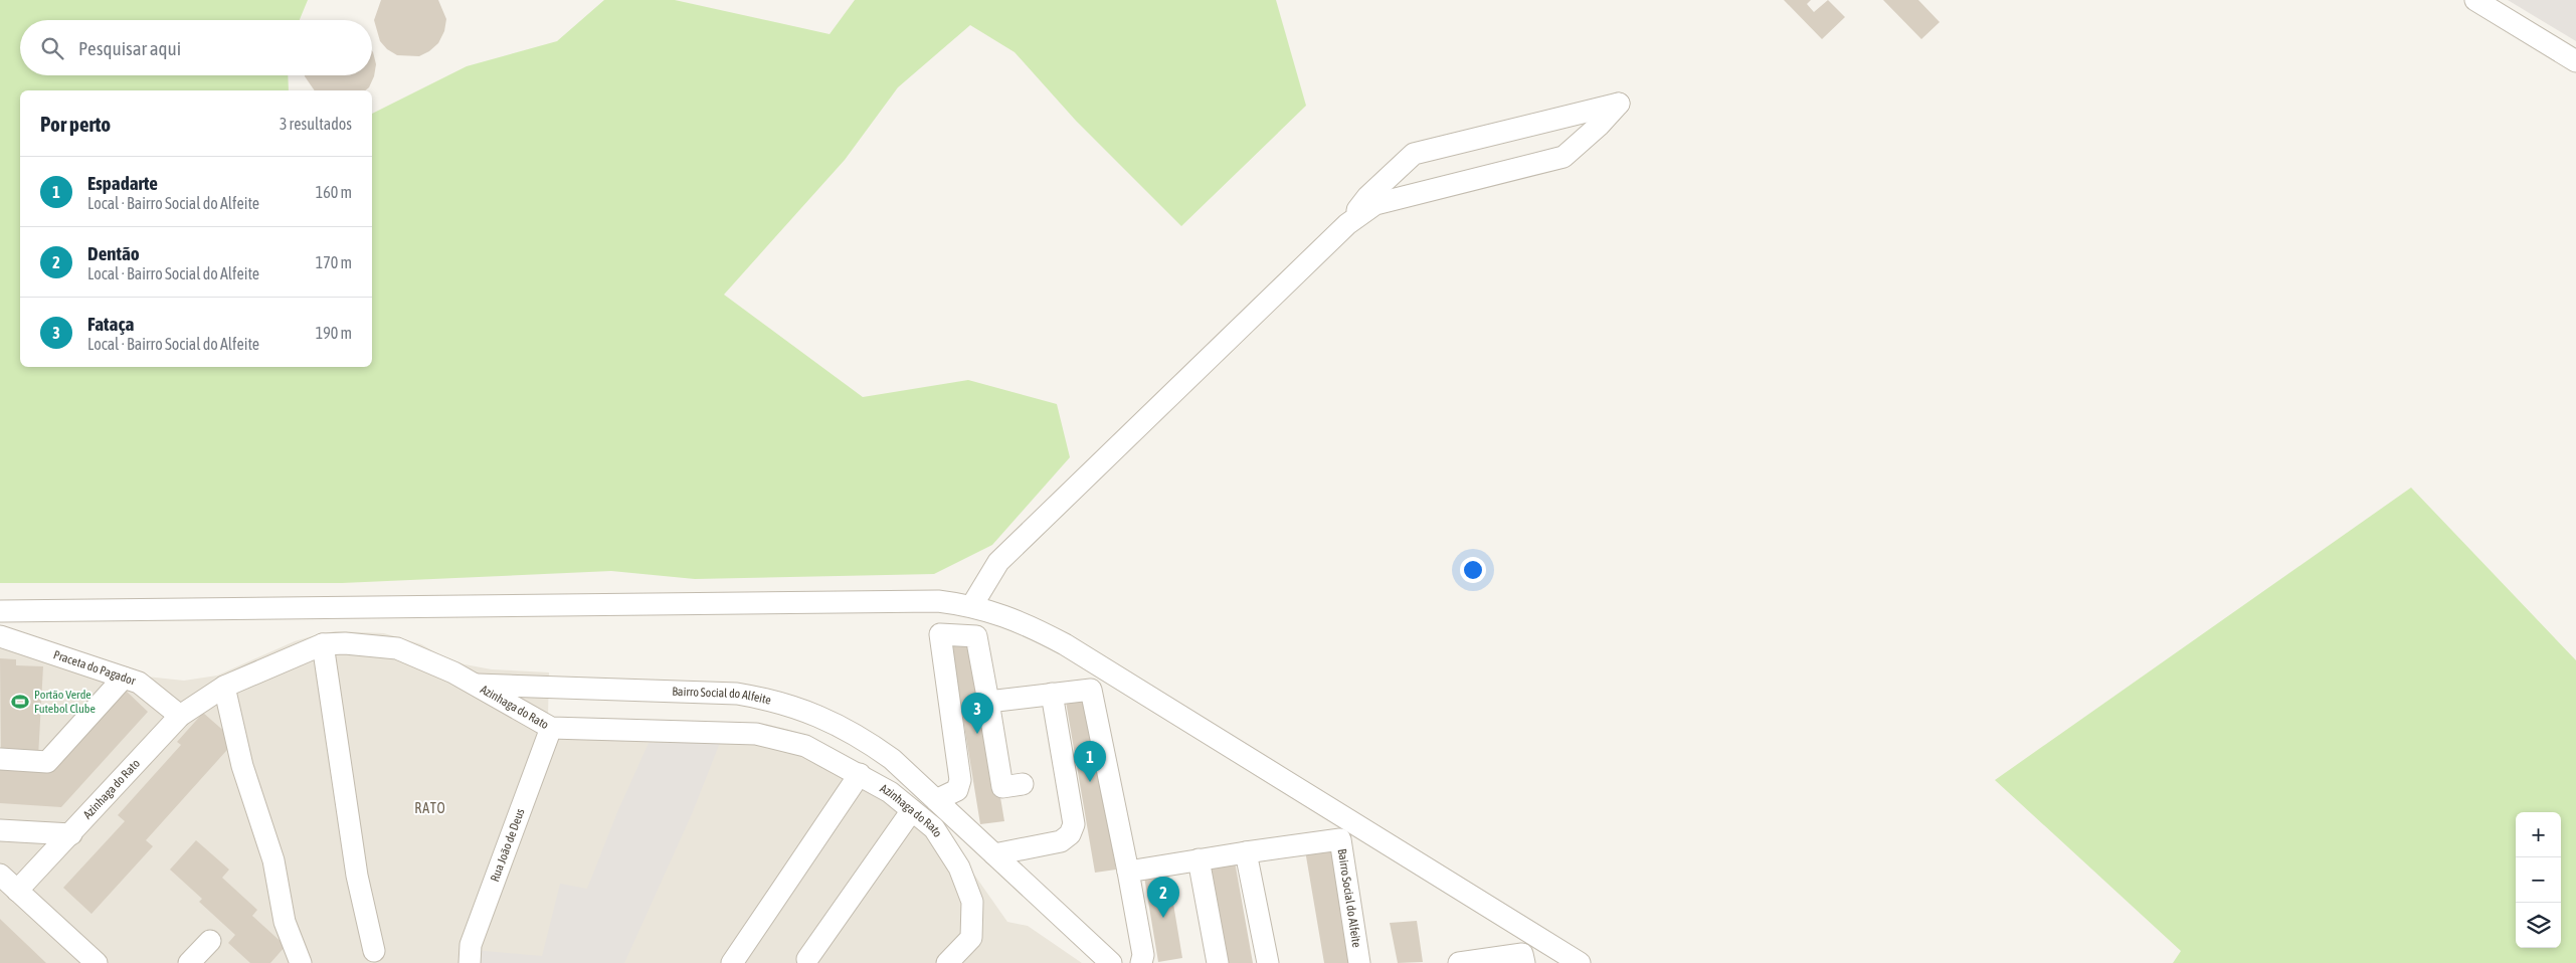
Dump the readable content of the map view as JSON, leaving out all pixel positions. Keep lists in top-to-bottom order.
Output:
{
  "streets": {
    "street": [
      "Praceta do Pagador",
      "Bairro Social do Alfeite",
      "Azinhaga do Rato",
      "Rua João de Deus"
    ]
  },
  "crossings": [
    ["Praceta do Pagador", "Azinhaga do Rato"],
    ["Bairro Social do Alfeite", "Azinhaga do Rato"],
    ["Azinhaga do Rato", "Rua João de Deus"]
  ],
  "districts": ["RATO"],
  "places": {
    "sports": ["Portão Verde Futebol Clube"]
  },
  "page": {
    "search": "Pesquisar aqui",
    "heading": ["Por perto", "3 resultados"],
    "list": [
      {
        "mark": "1",
        "name": "Espadarte",
        "note": "Local · Bairro Social do Alfeite",
        "value": "160 m"
      },
      {
        "mark": "2",
        "name": "Dentão",
        "note": "Local · Bairro Social do Alfeite",
        "value": "170 m"
      },
      {
        "mark": "3",
        "name": "Fataça",
        "note": "Local · Bairro Social do Alfeite",
        "value": "190 m"
      }
    ],
    "pins": ["3", "1", "2"],
    "map_buttons": ["+", "−"]
  }
}
